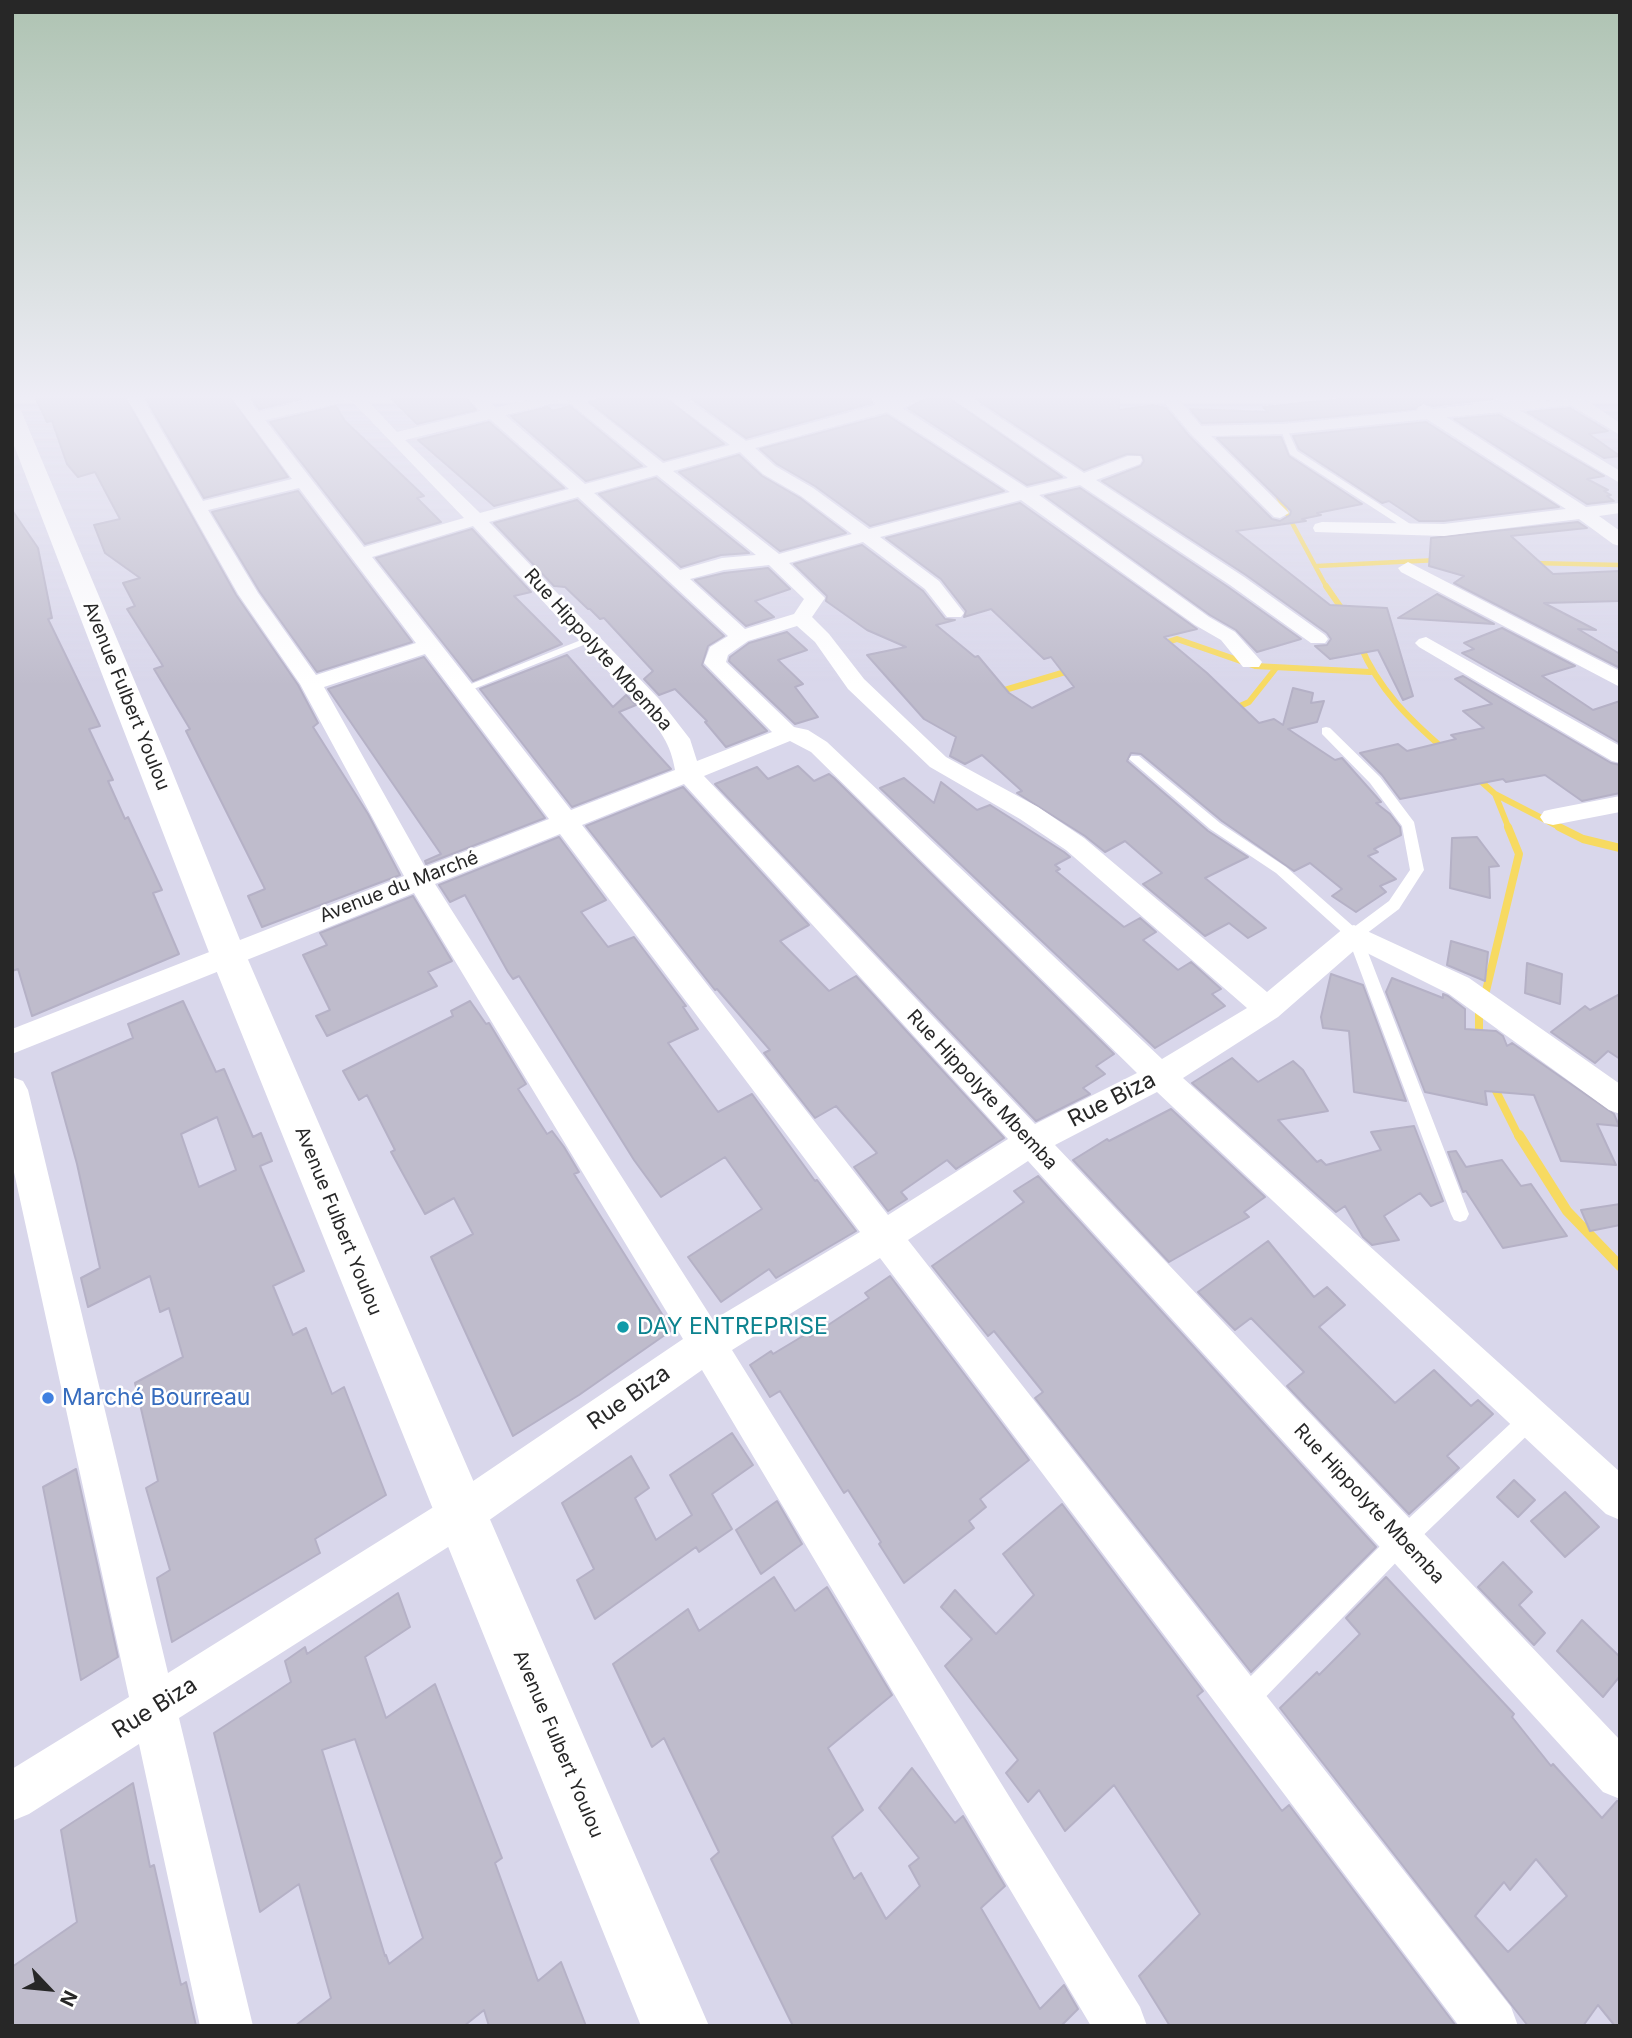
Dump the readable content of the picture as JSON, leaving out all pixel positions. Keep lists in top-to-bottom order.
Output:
{
  "streets": {
    "main road": ["Avenue Fulbert Youlou"],
    "street": ["Rue Hippolyte Mbemba", "Avenue du Marché", "Rue Biza"]
  },
  "crossings": [
    ["Rue Hippolyte Mbemba", "Avenue du Marché"],
    ["Rue Hippolyte Mbemba", "Rue Biza"],
    ["Avenue Fulbert Youlou", "Avenue du Marché"],
    ["Avenue Fulbert Youlou", "Rue Biza"]
  ],
  "places": ["DAY ENTREPRISE", "Marché Bourreau"],
  "north": "bottom right"
}
